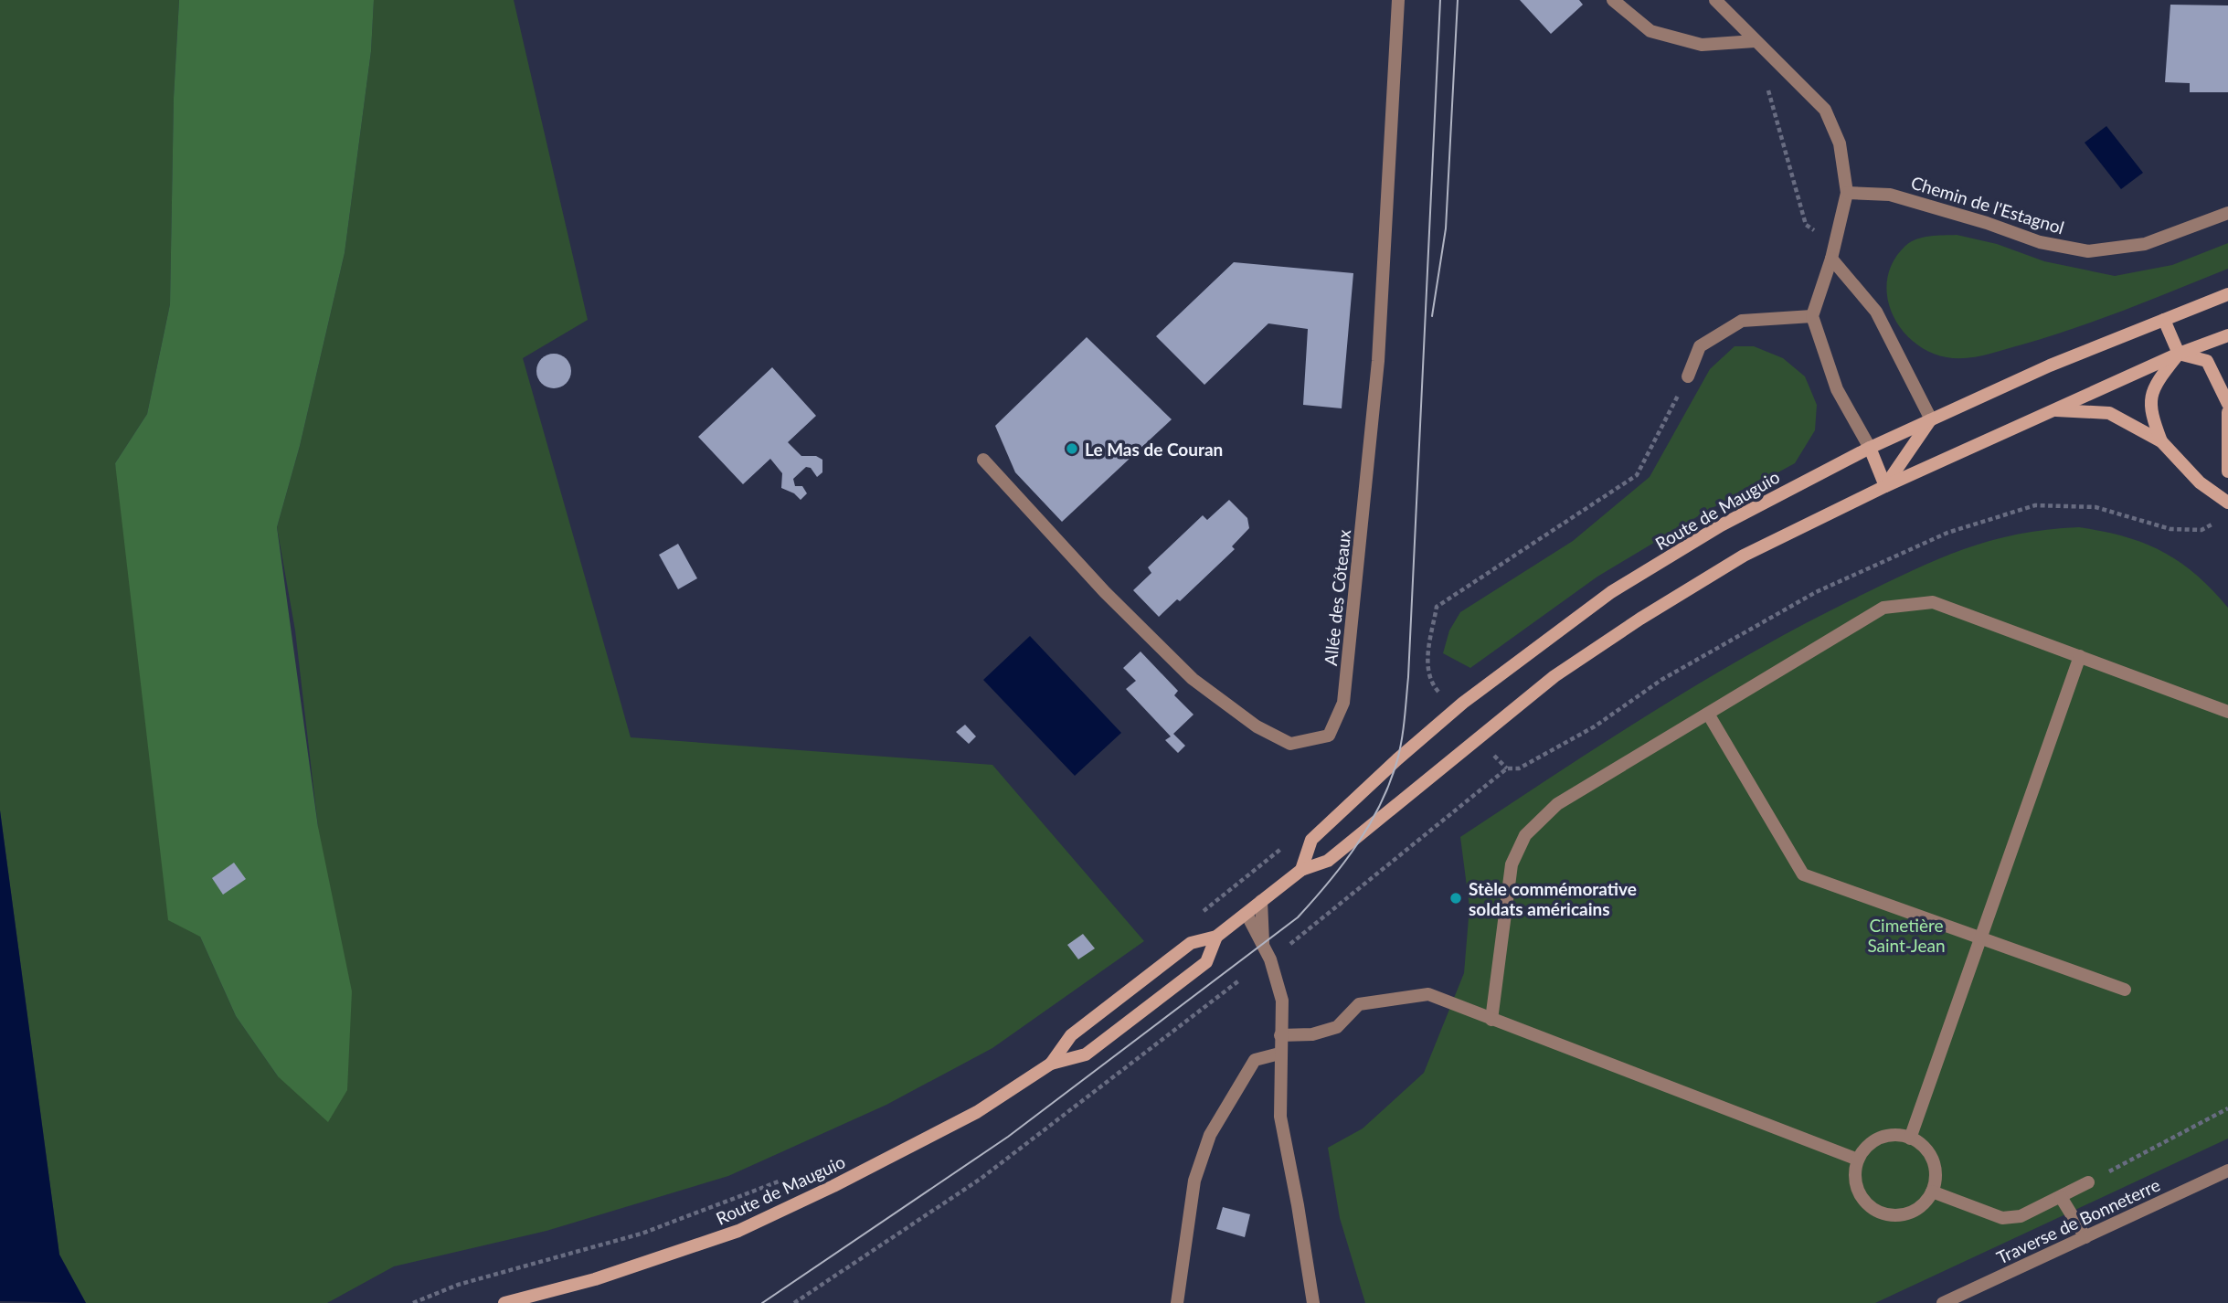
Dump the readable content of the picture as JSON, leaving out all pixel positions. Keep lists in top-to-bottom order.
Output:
{
  "streets": {
    "main road": ["Route de Mauguio"],
    "street": ["Chemin de l'Estagnol", "Allée des Côteaux", "Traverse de Bonneterre"]
  },
  "parks": ["Cimetière Saint-Jean"],
  "places": ["Le Mas de Couran", "Stèle commémorative soldats américains"]
}
